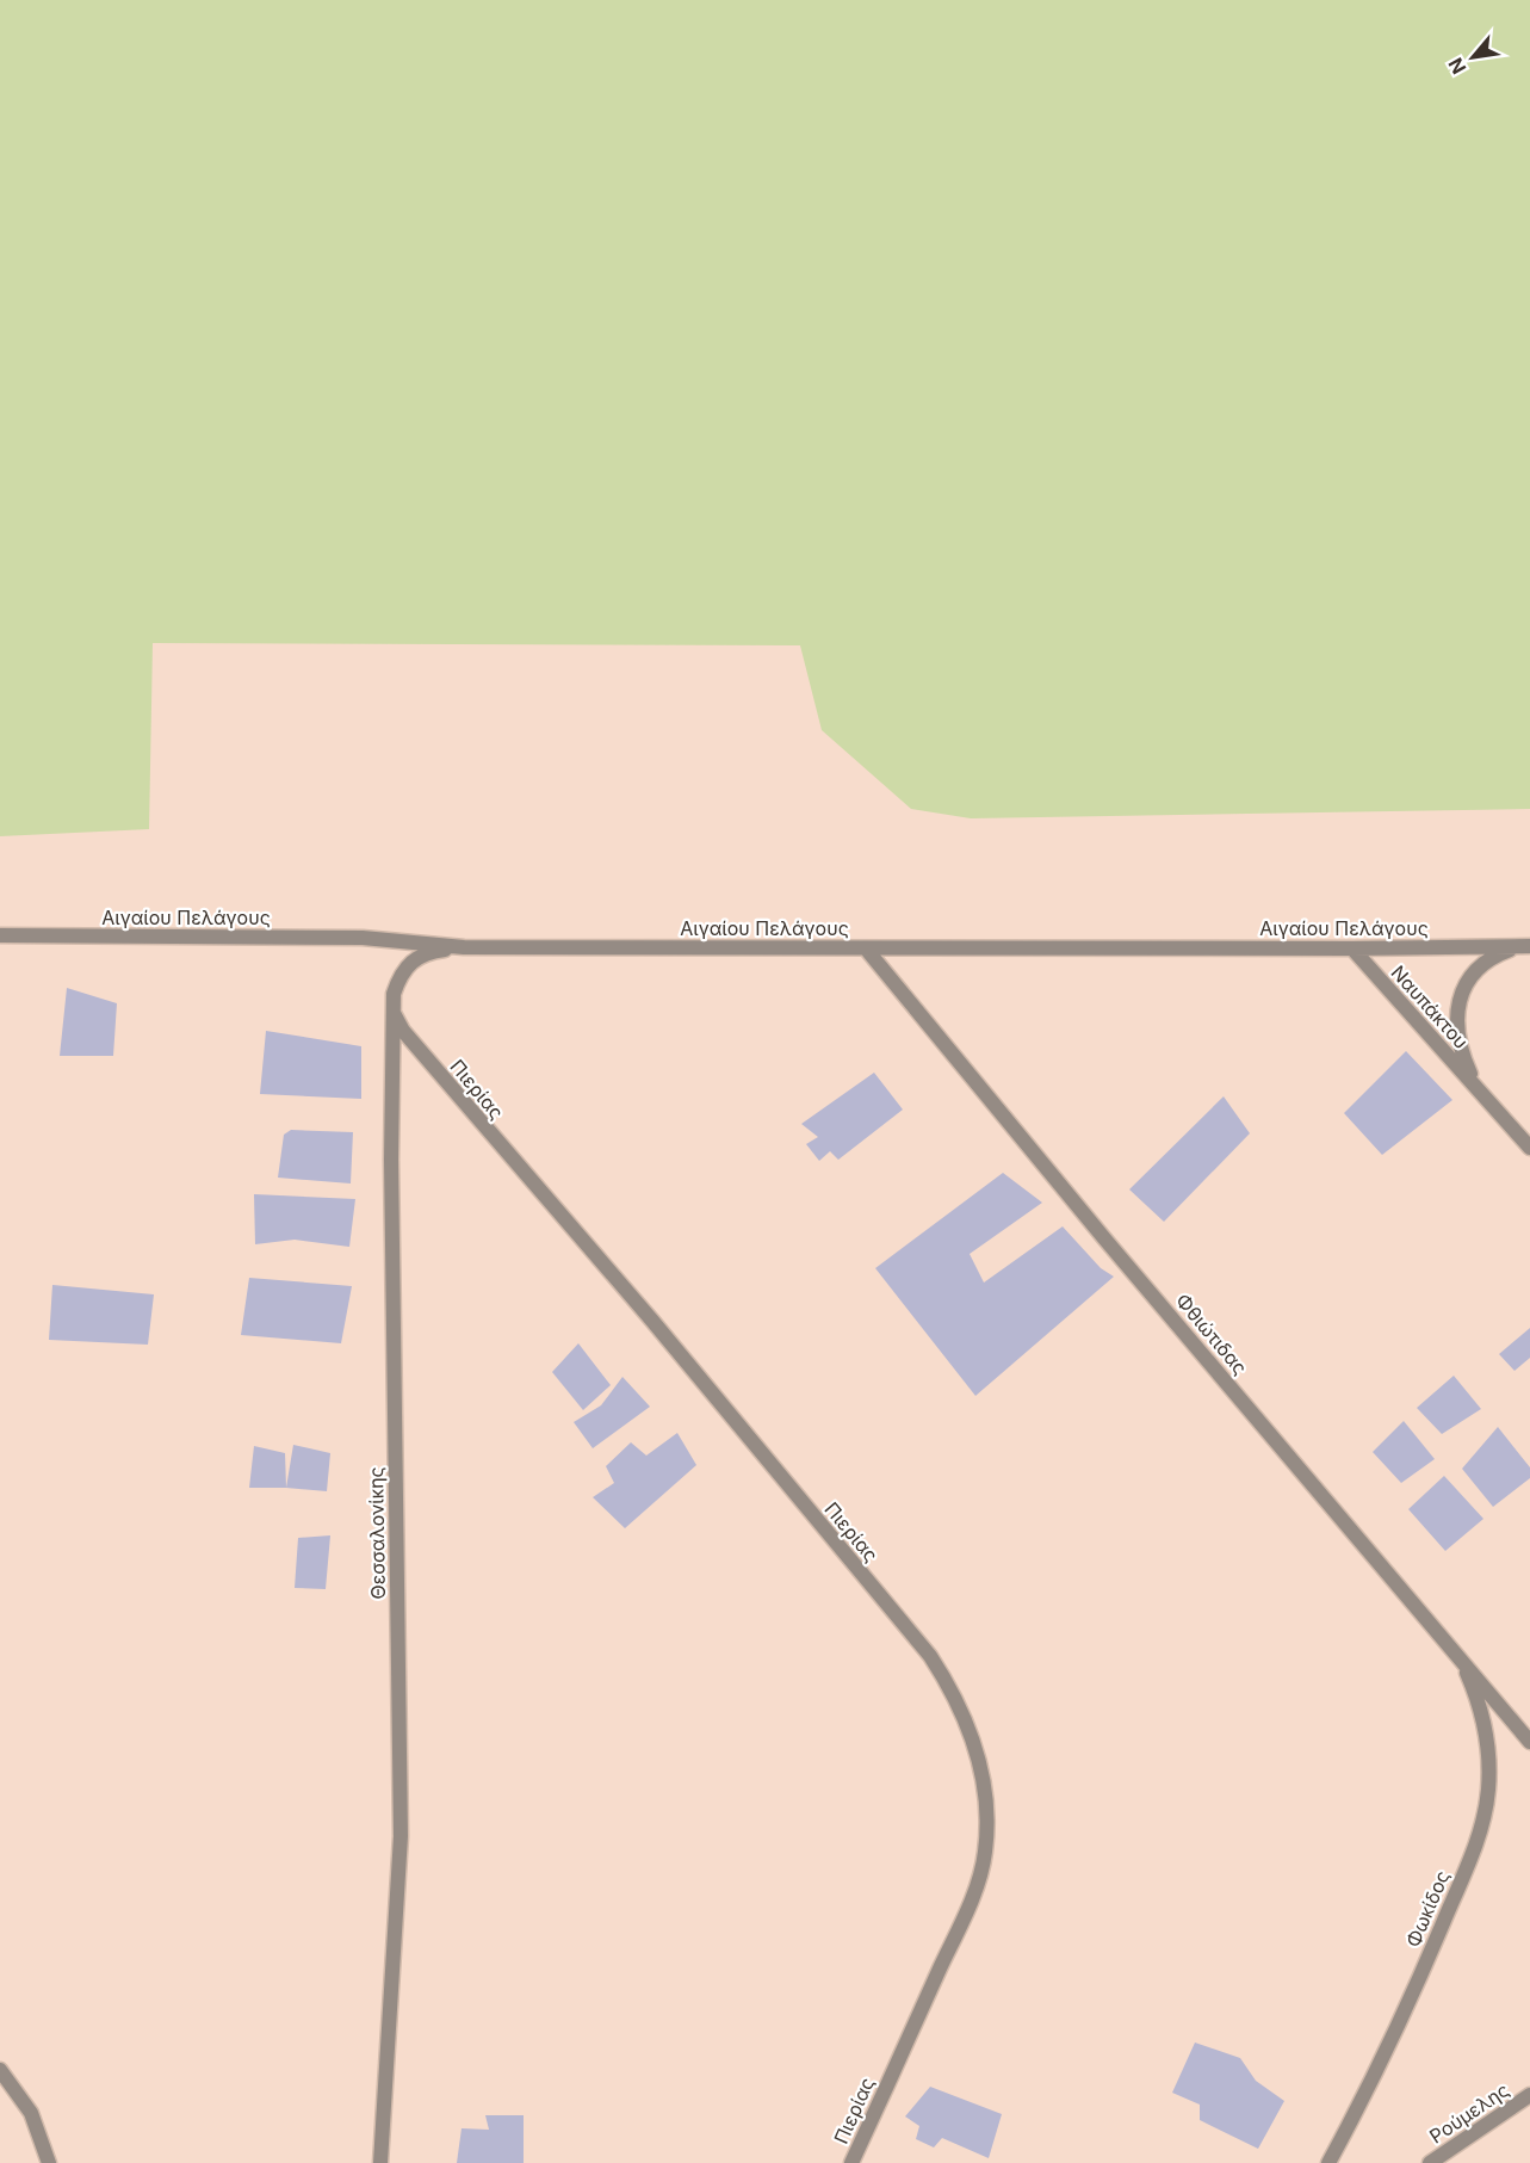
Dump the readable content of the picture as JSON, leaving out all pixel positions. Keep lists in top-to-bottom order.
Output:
{
  "streets": {
    "street": [
      "Αιγαίου Πελάγους",
      "Ναυπάκτου",
      "Πιερίας",
      "Φθιώτιδας",
      "Θεσσαλονίκης",
      "Φωκίδος",
      "Ρούμελης"
    ]
  },
  "crossings": [
    ["Αιγαίου Πελάγους", "Ναυπάκτου"],
    ["Αιγαίου Πελάγους", "Φθιώτιδας"],
    ["Αιγαίου Πελάγους", "Θεσσαλονίκης"],
    ["Πιερίας", "Θεσσαλονίκης"],
    ["Φθιώτιδας", "Φωκίδος"]
  ],
  "north": "bottom left"
}
